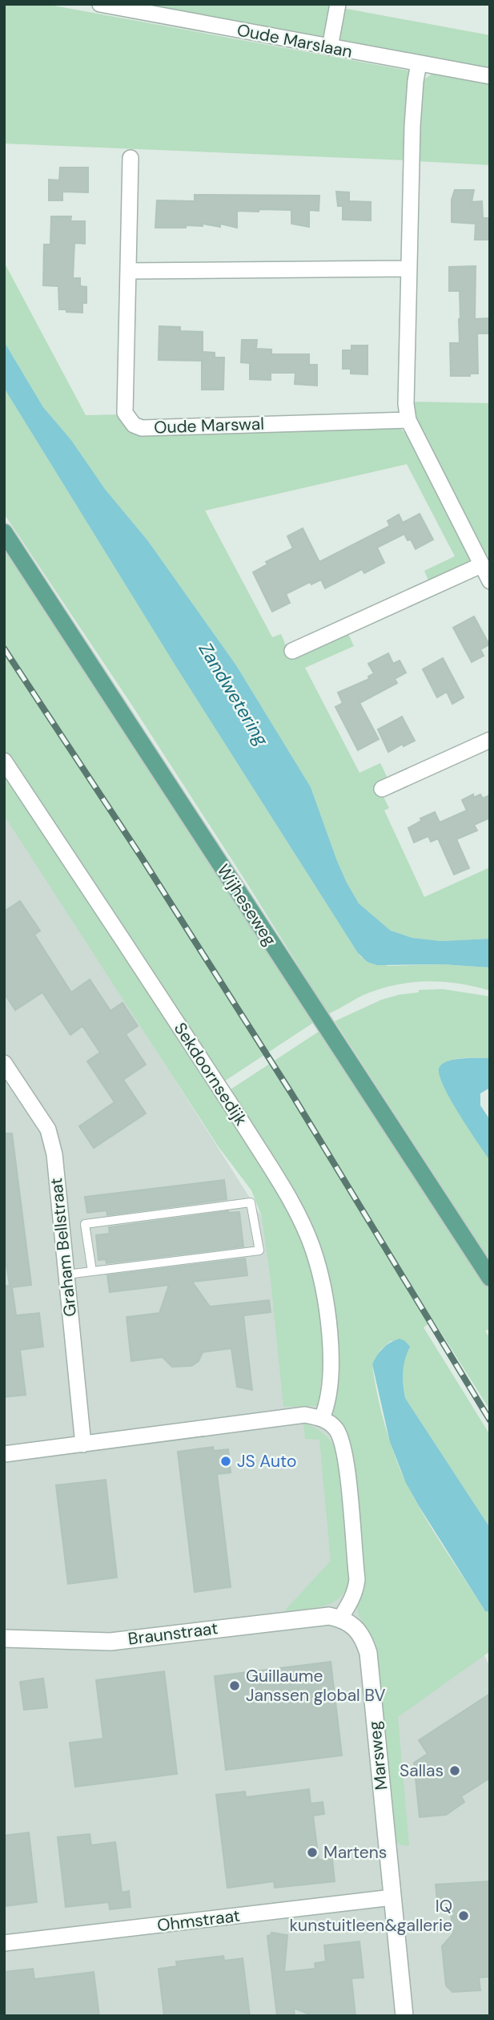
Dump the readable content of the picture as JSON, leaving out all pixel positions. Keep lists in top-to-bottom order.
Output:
{
  "streets": {
    "main road": ["Wijheseweg"],
    "street": [
      "Oude Marslaan",
      "Oude Marswal",
      "Sekdoornsedijk",
      "Graham Bellstraat",
      "Braunstraat",
      "Marsweg",
      "Ohmstraat"
    ]
  },
  "crossings": [
    ["Braunstraat", "Marsweg"],
    ["Marsweg", "Ohmstraat"]
  ],
  "water": ["Zandwetering"],
  "places": [
    "JS Auto",
    "Guillaume Janssen global BV",
    "Sallas",
    "Martens",
    "IQ kunstuitleen&gallerie"
  ]
}
